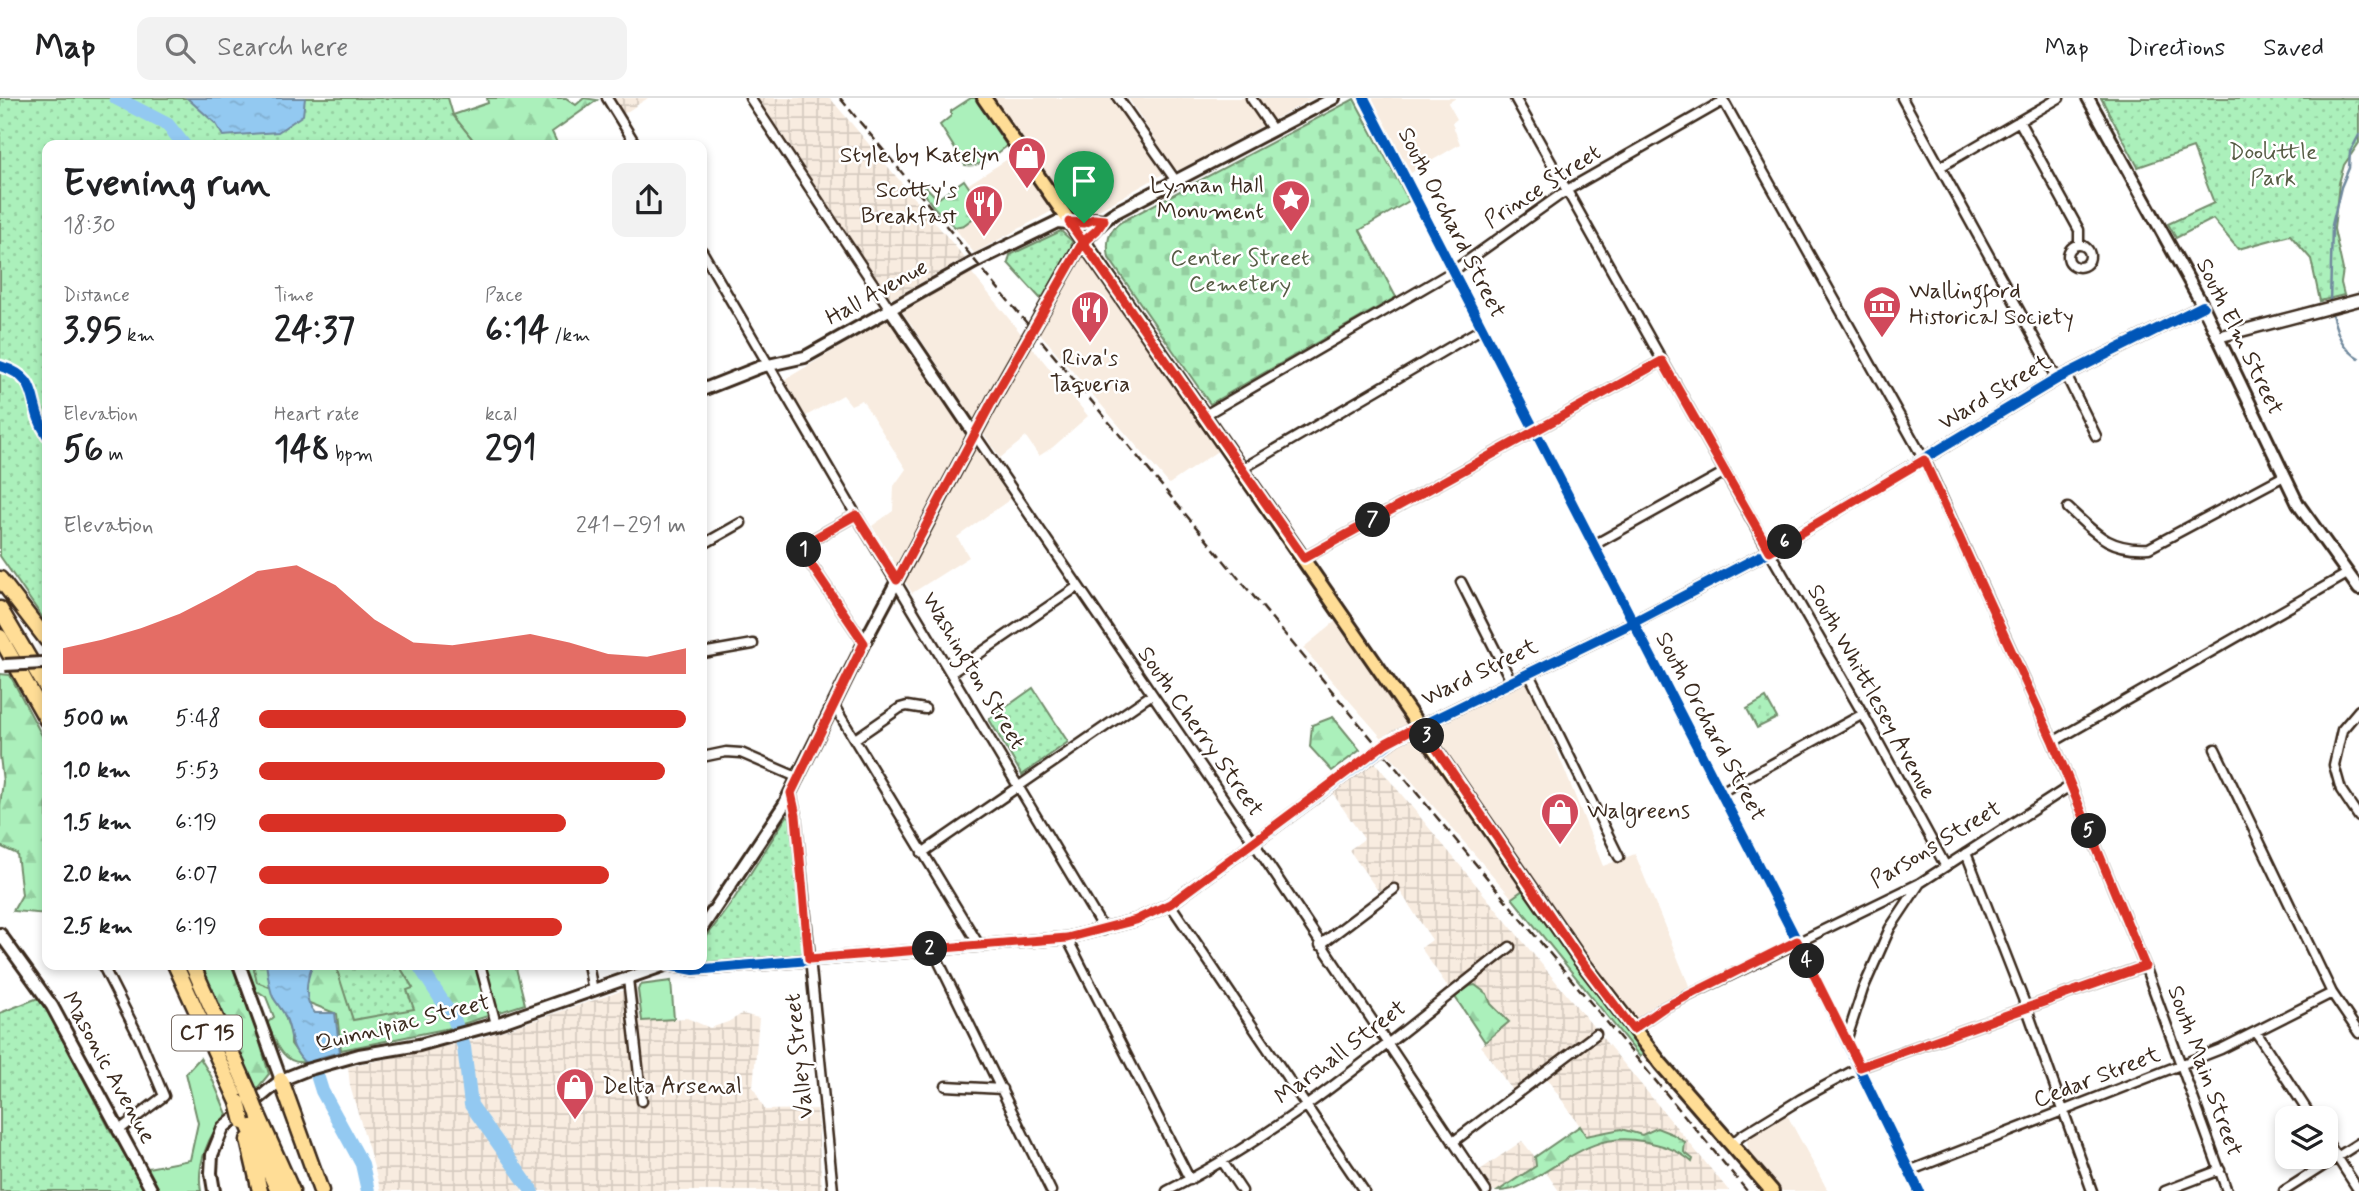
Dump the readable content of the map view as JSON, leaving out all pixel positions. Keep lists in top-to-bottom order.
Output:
{
  "streets": {
    "highway": ["CT 15"],
    "main road": [
      "Hall Avenue",
      "South Elm Street",
      "Quinnipiac Street",
      "Masonic Avenue"
    ],
    "street": [
      "Prince Street",
      "South Orchard Street",
      "Ward Street",
      "Washington Street",
      "South Whittlesey Avenue",
      "South Cherry Street",
      "Parsons Street",
      "Marshall Street",
      "Valley Street",
      "South Main Street",
      "Cedar Street"
    ]
  },
  "crossings": [
    ["Prince Street", "South Orchard Street"],
    ["Prince Street", "South Whittlesey Avenue"],
    ["Prince Street", "South Main Street"],
    ["South Orchard Street", "Ward Street"],
    ["South Orchard Street", "Parsons Street"],
    ["South Orchard Street", "Cedar Street"],
    ["Hall Avenue", "Washington Street"],
    ["South Elm Street", "Ward Street"],
    ["Ward Street", "Washington Street"],
    ["Ward Street", "South Whittlesey Avenue"],
    ["Ward Street", "South Cherry Street"],
    ["Ward Street", "Valley Street"],
    ["Ward Street", "South Main Street"],
    ["South Whittlesey Avenue", "Parsons Street"],
    ["South Cherry Street", "Marshall Street"],
    ["Parsons Street", "South Main Street"],
    ["South Main Street", "Cedar Street"]
  ],
  "parks": ["Doolittle Park", "Center Street Cemetery"],
  "places": {
    "shop": ["Style by Katelyn", "Walgreens", "Delta Arsenal"],
    "place": ["Lyman Hall Monument"],
    "restaurant": ["Scotty's Breakfast", "Riva's Taqueria"],
    "museum": ["Wallingford Historical Society"]
  },
  "page": {
    "header": "Map",
    "search": "Search here",
    "nav": ["Map", "Directions", "Saved"],
    "heading": ["Evening run", "18:30"],
    "stats": [
      ["Distance", "3.95 km"],
      ["Time", "24:37"],
      ["Pace", "6:14 /km"],
      ["Elevation", "56 m"],
      ["Heart rate", "148 bpm"],
      ["kcal", "291"]
    ],
    "chart": ["Elevation", "241–291 m"],
    "pins": [
      "7",
      "6",
      "1",
      "3",
      "5",
      "2",
      "4"
    ],
    "list": [
      {
        "name": "500 m",
        "note": "5:48"
      },
      {
        "name": "1.0 km",
        "note": "5:53"
      },
      {
        "name": "1.5 km",
        "note": "6:19"
      },
      {
        "name": "2.0 km",
        "note": "6:07"
      },
      {
        "name": "2.5 km",
        "note": "6:19"
      }
    ]
  }
}
